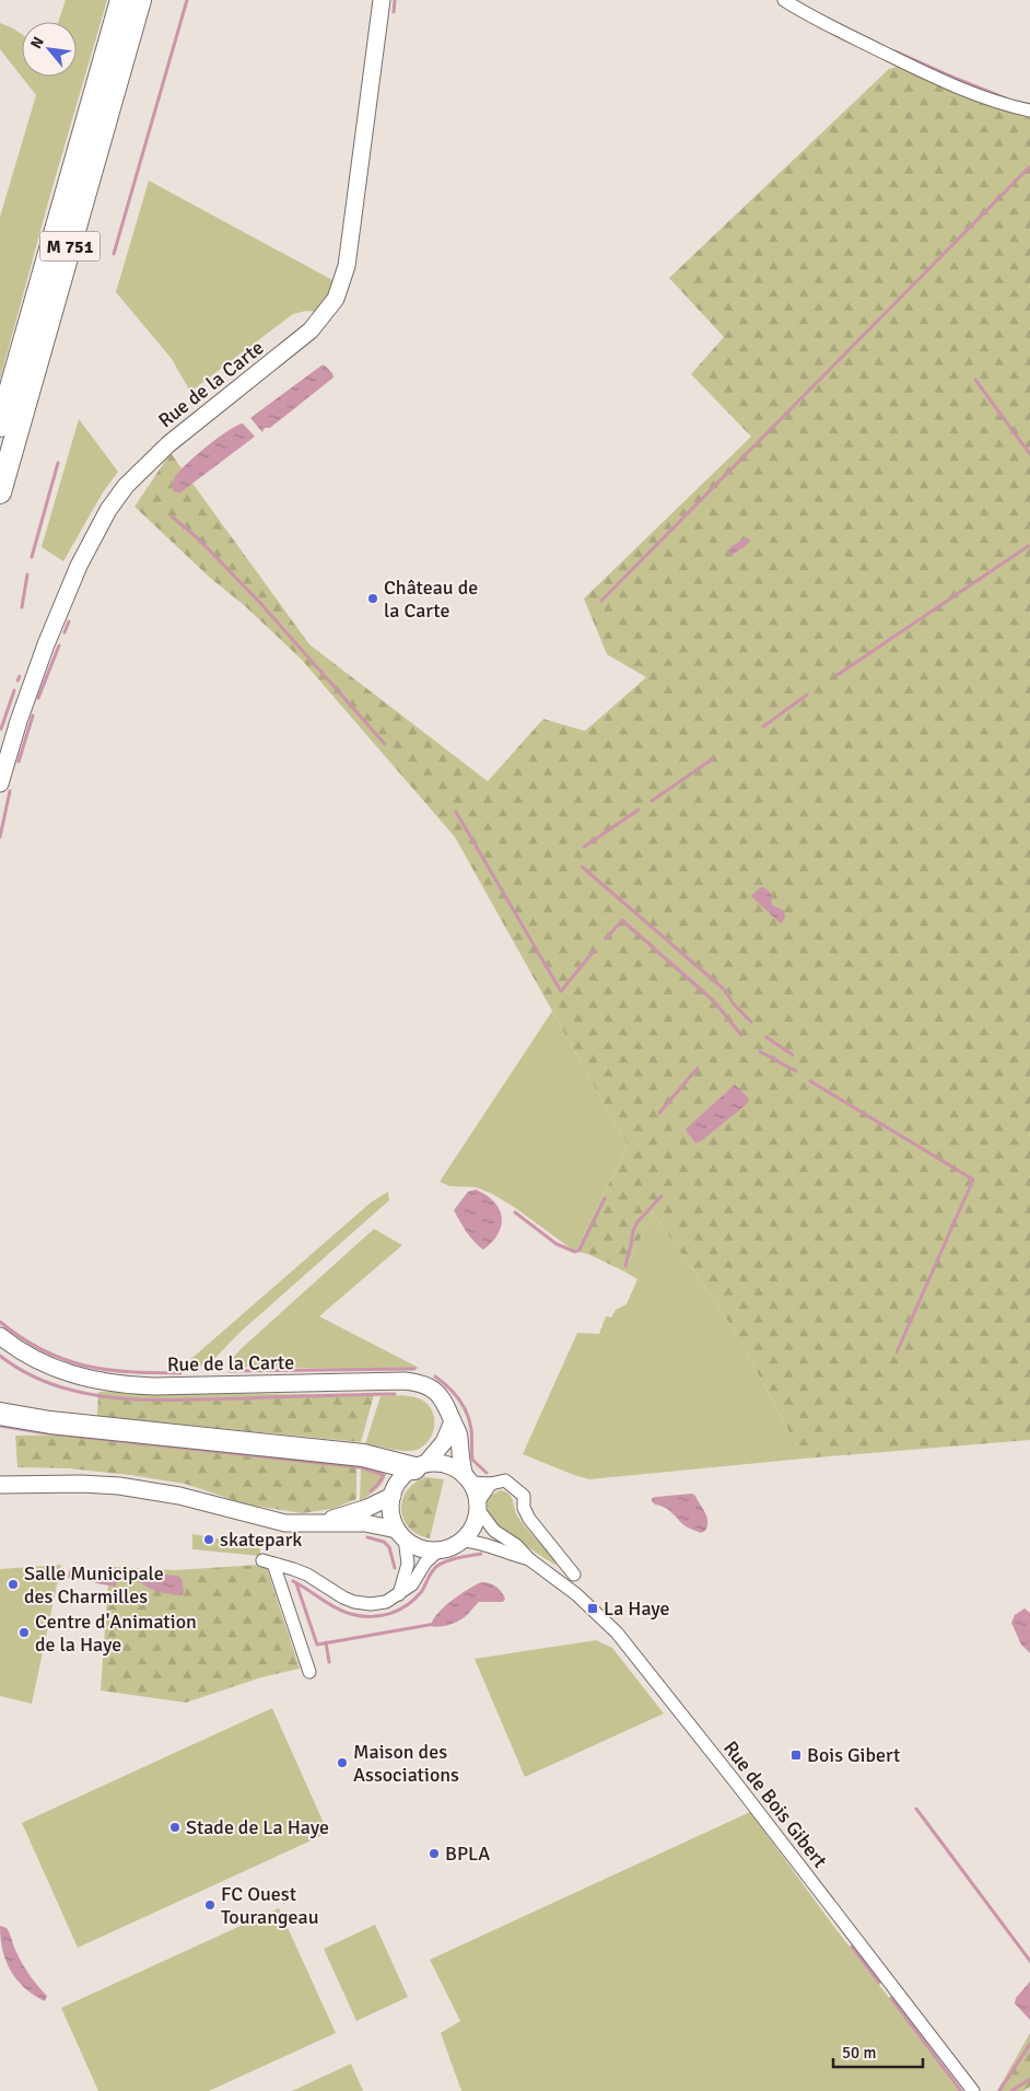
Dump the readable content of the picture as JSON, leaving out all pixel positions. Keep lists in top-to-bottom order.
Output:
{
  "streets": {
    "highway": ["M 751"],
    "street": ["Rue de la Carte", "Rue de Bois Gibert"]
  },
  "crossings": [
    ["Rue de la Carte", "Rue de Bois Gibert"]
  ],
  "places": {
    "other": [
      "Château de la Carte",
      "skatepark",
      "Salle Municipale des Charmilles",
      "Centre d'Animation de la Haye",
      "Maison des Associations",
      "Stade de La Haye",
      "BPLA",
      "FC Ouest Tourangeau"
    ],
    "transit": ["La Haye", "Bois Gibert"]
  },
  "scale_bar": "50 m",
  "north": "top left"
}
